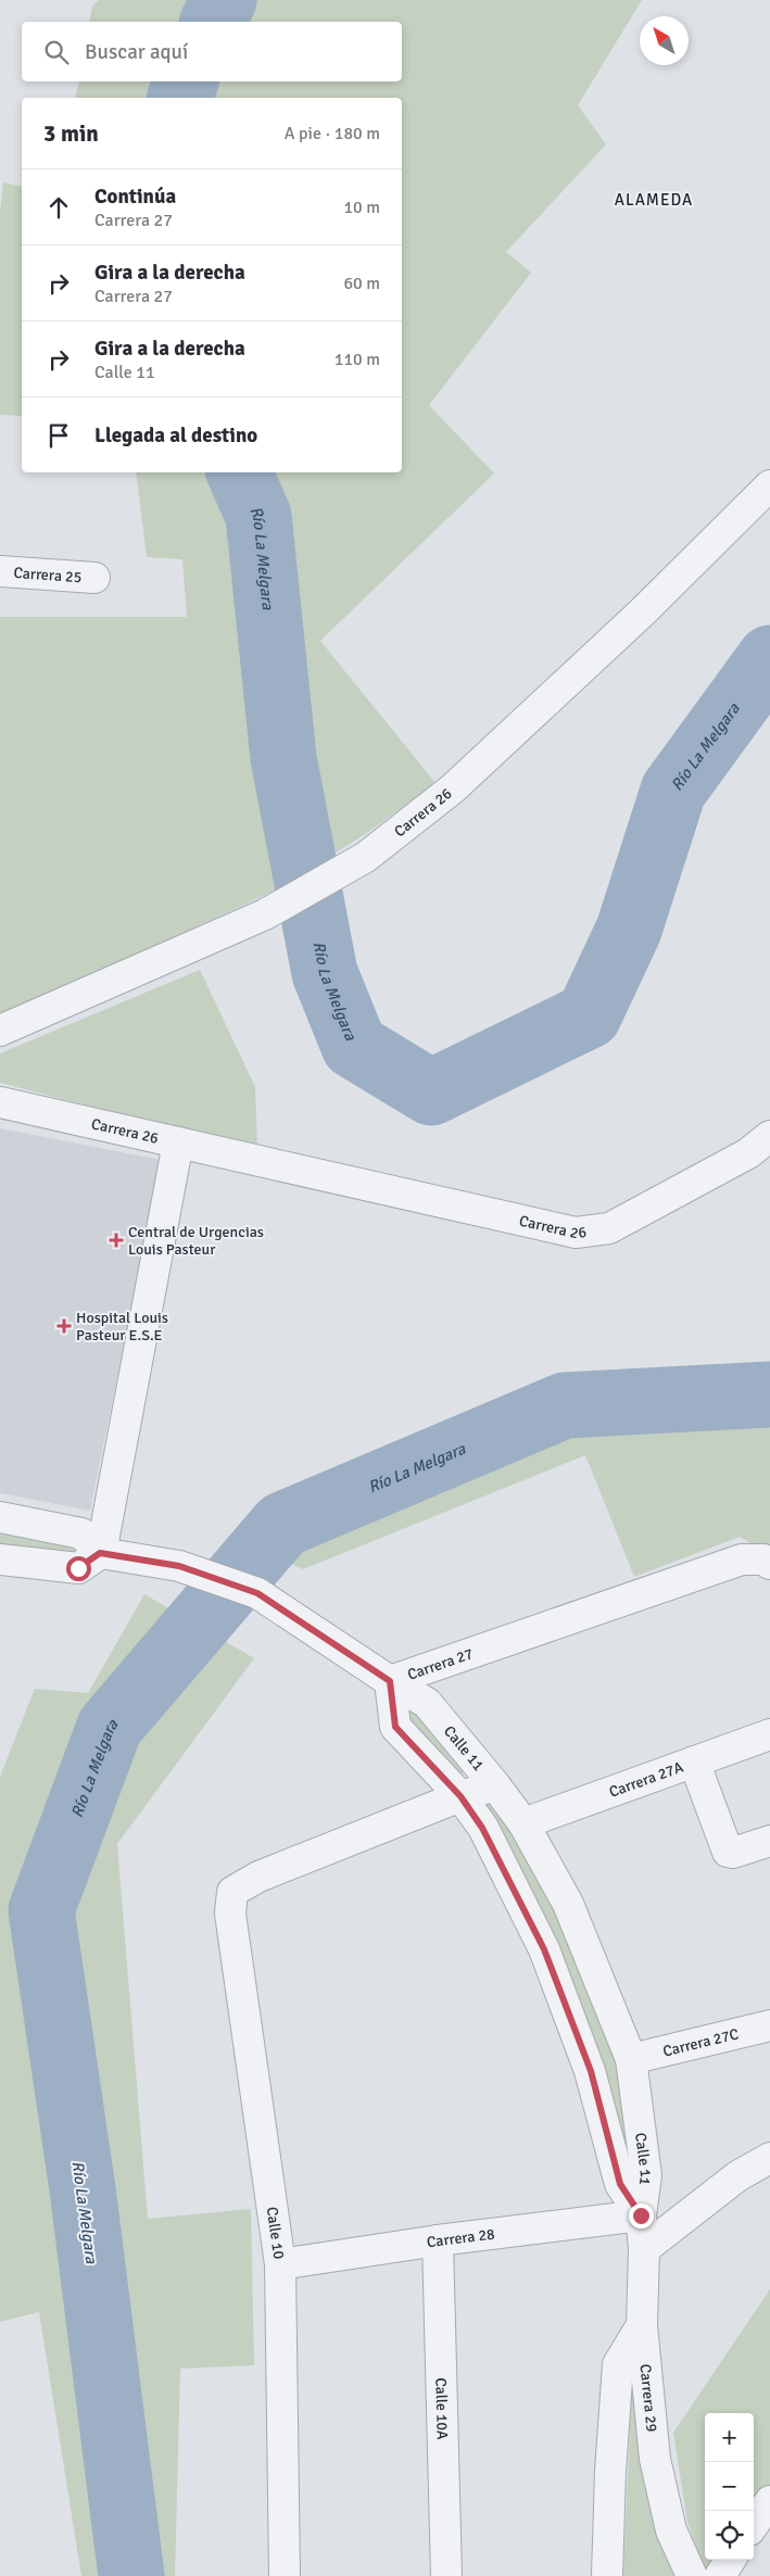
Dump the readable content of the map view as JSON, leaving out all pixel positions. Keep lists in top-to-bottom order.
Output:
{
  "streets": {
    "street": [
      "Carrera 25",
      "Carrera 26",
      "Carrera 27",
      "Calle 11",
      "Carrera 27A",
      "Carrera 27C",
      "Calle 10",
      "Carrera 28",
      "Carrera 29",
      "Calle 10A"
    ]
  },
  "crossings": [
    ["Carrera 27", "Calle 11"],
    ["Calle 11", "Carrera 27A"],
    ["Calle 11", "Carrera 27C"],
    ["Calle 11", "Calle 10"],
    ["Calle 11", "Carrera 28"],
    ["Calle 11", "Carrera 29"],
    ["Calle 10", "Carrera 28"],
    ["Carrera 28", "Carrera 29"],
    ["Carrera 28", "Calle 10A"]
  ],
  "districts": ["ALAMEDA"],
  "water": ["Río La Melgara"],
  "places": {
    "health": ["Central de Urgencias Louis Pasteur", "Hospital Louis Pasteur E.S.E"]
  },
  "north": "top left",
  "page": {
    "search": "Buscar aquí",
    "heading": ["3 min", "A pie · 180 m"],
    "list": [
      ["Continúa", "Carrera 27", "10 m"],
      ["Gira a la derecha", "Carrera 27", "60 m"],
      ["Gira a la derecha", "Calle 11", "110 m"],
      "Llegada al destino"
    ],
    "map_buttons": ["+", "−"]
  }
}
